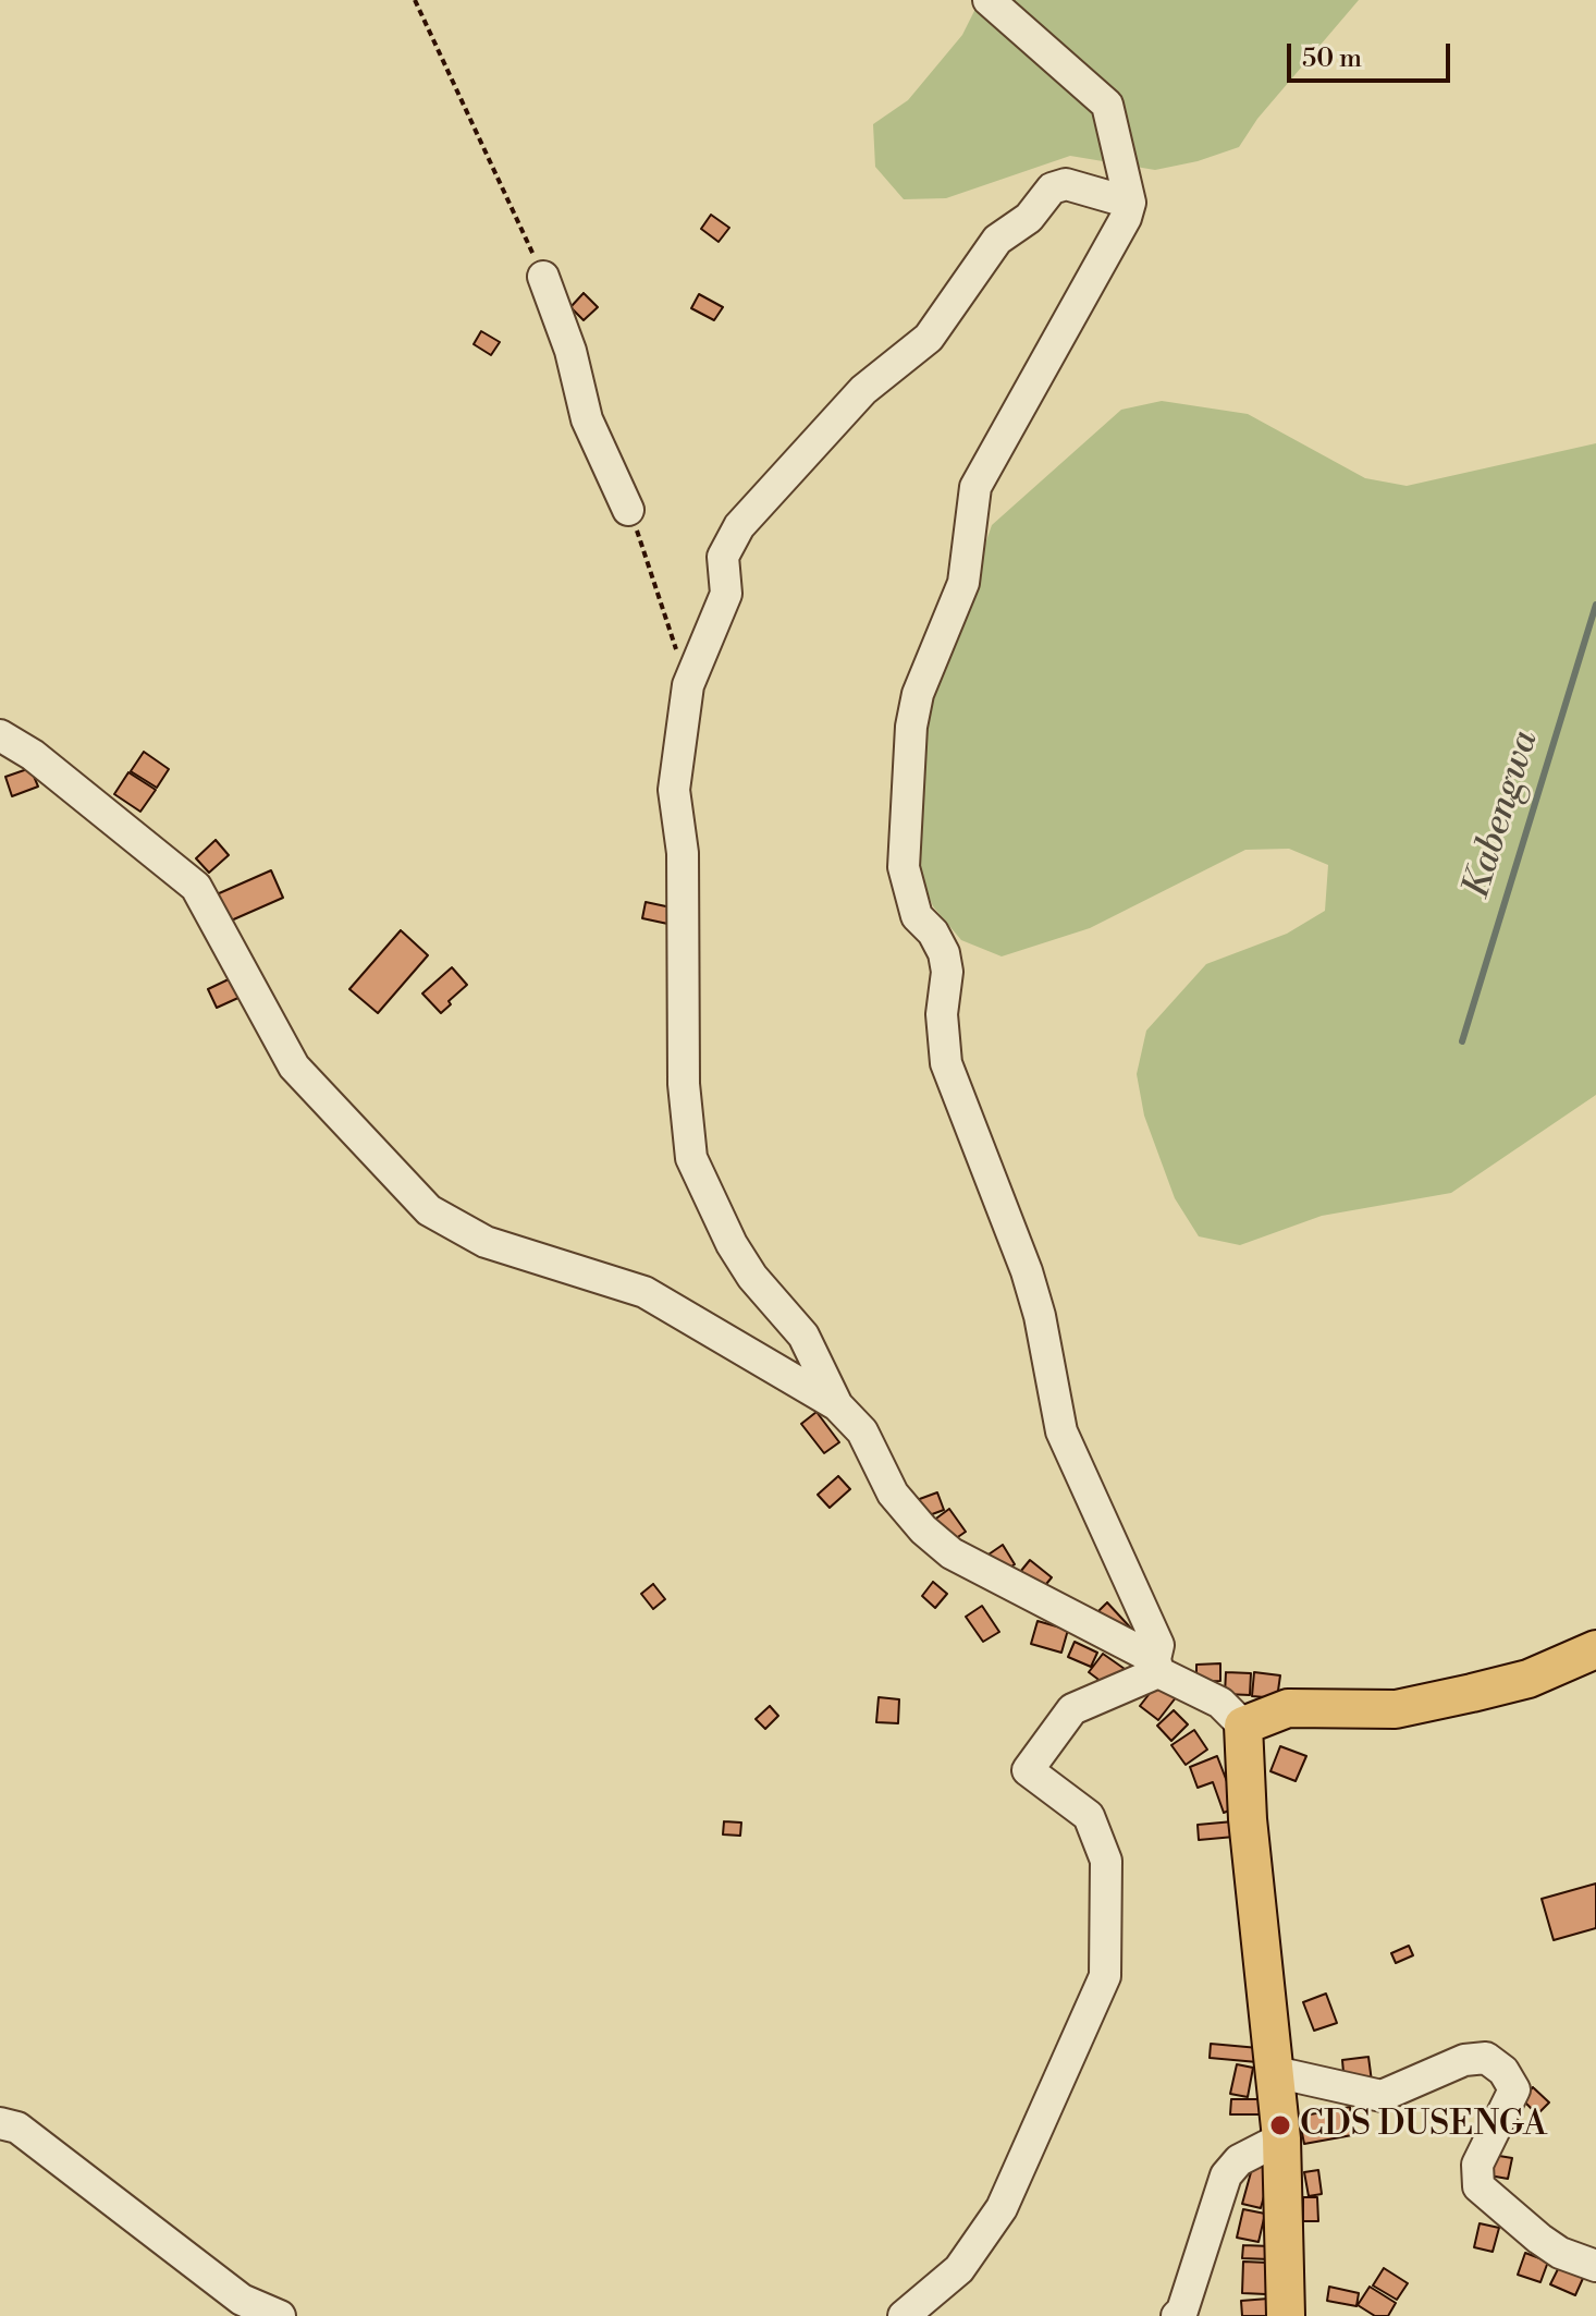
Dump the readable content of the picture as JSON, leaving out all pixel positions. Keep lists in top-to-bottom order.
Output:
{
  "water": ["Kabengwa"],
  "places": ["CDS DUSENGA"],
  "scale_bar": "50 m"
}
